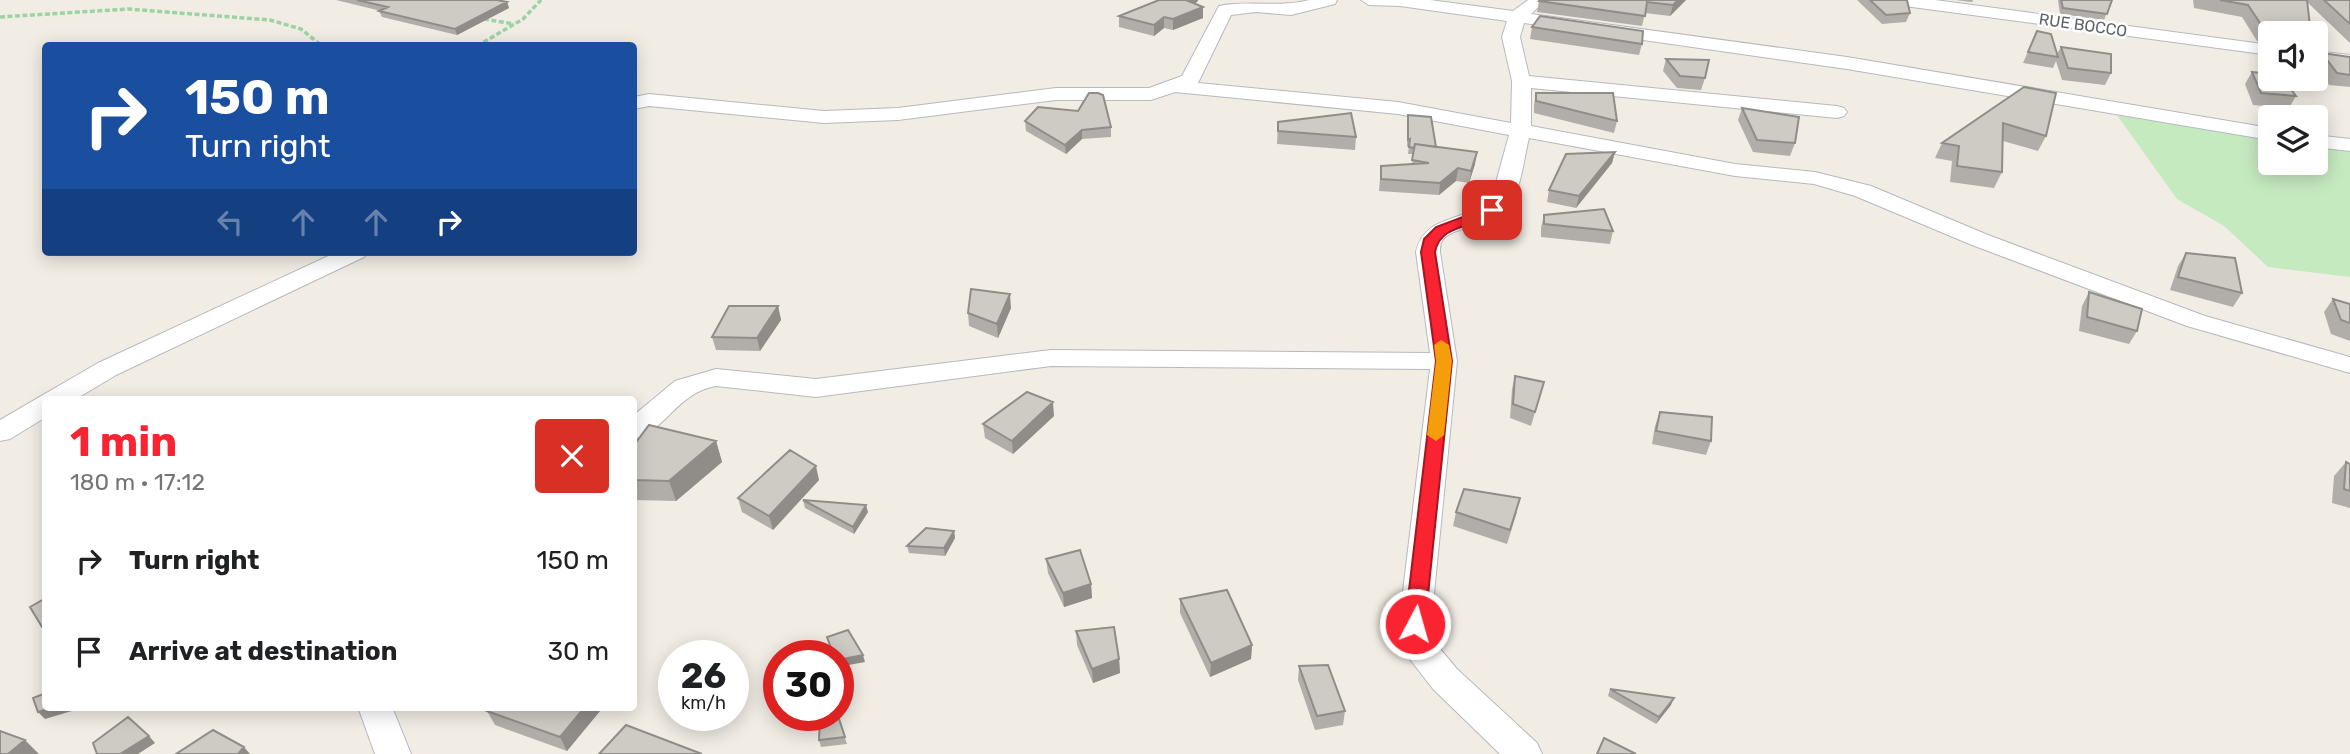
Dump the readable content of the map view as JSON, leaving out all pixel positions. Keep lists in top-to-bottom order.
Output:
{
  "streets": {
    "street": ["RUE BOCCO"]
  },
  "page": {
    "turn": ["150 m", "Turn right"],
    "heading": ["1 min", "180 m · 17:12"],
    "list": [
      {
        "name": "Turn right",
        "value": "150 m"
      },
      {
        "name": "Arrive at destination",
        "value": "30 m"
      }
    ],
    "speed": "26 km/h",
    "limit": "30"
  }
}
